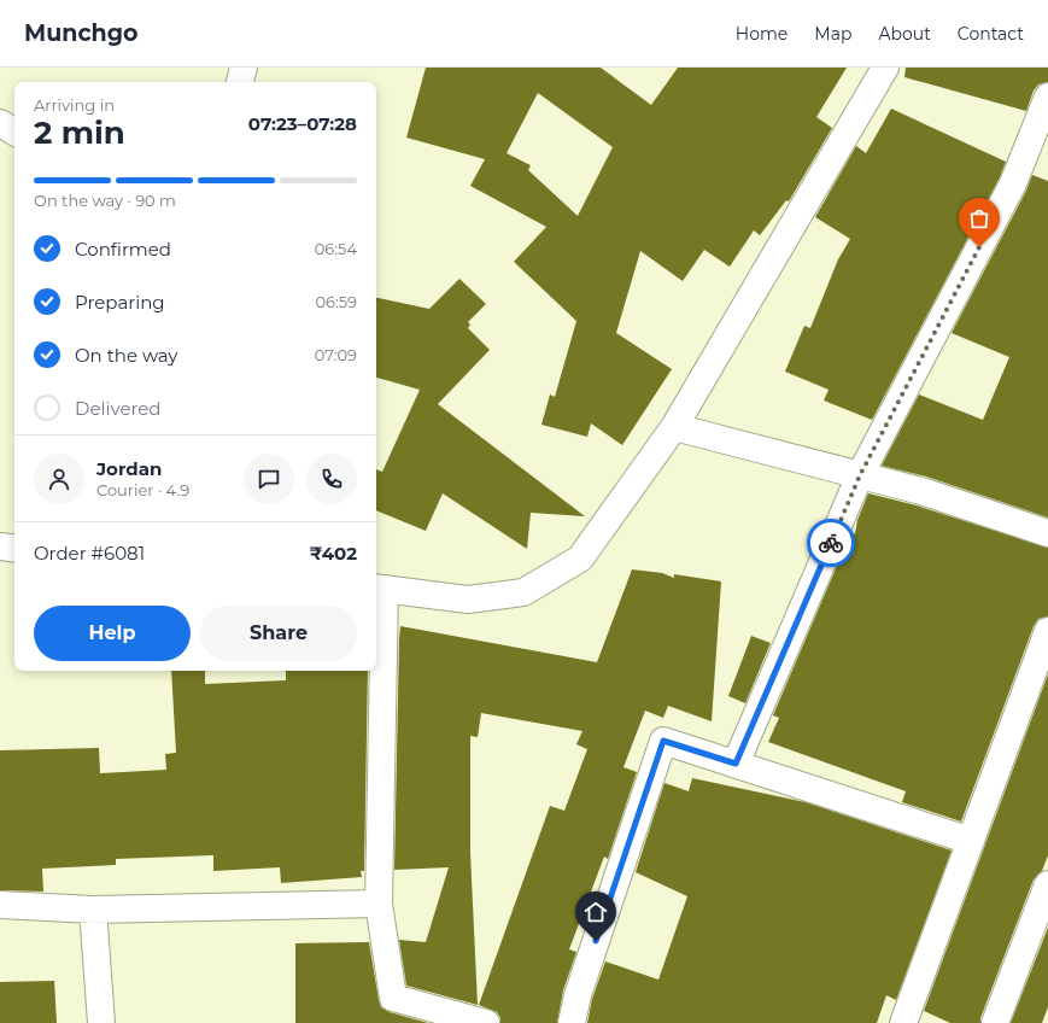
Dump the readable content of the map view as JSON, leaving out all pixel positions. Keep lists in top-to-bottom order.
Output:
{
  "page": {
    "header": "Munchgo",
    "nav": [
      "Home",
      "Map",
      "About",
      "Contact"
    ],
    "heading": ["2 min", "Arriving in", "07:23–07:28"],
    "panel": [
      "Jordan",
      "Courier · 4.9",
      "Order #6081",
      "₹402"
    ],
    "bar": "On the way · 90 m",
    "list": [
      ["Confirmed", "06:54"],
      ["Preparing", "06:59"],
      ["On the way", "07:09"],
      "Delivered"
    ],
    "buttons": ["Help", "Share"]
  }
}
